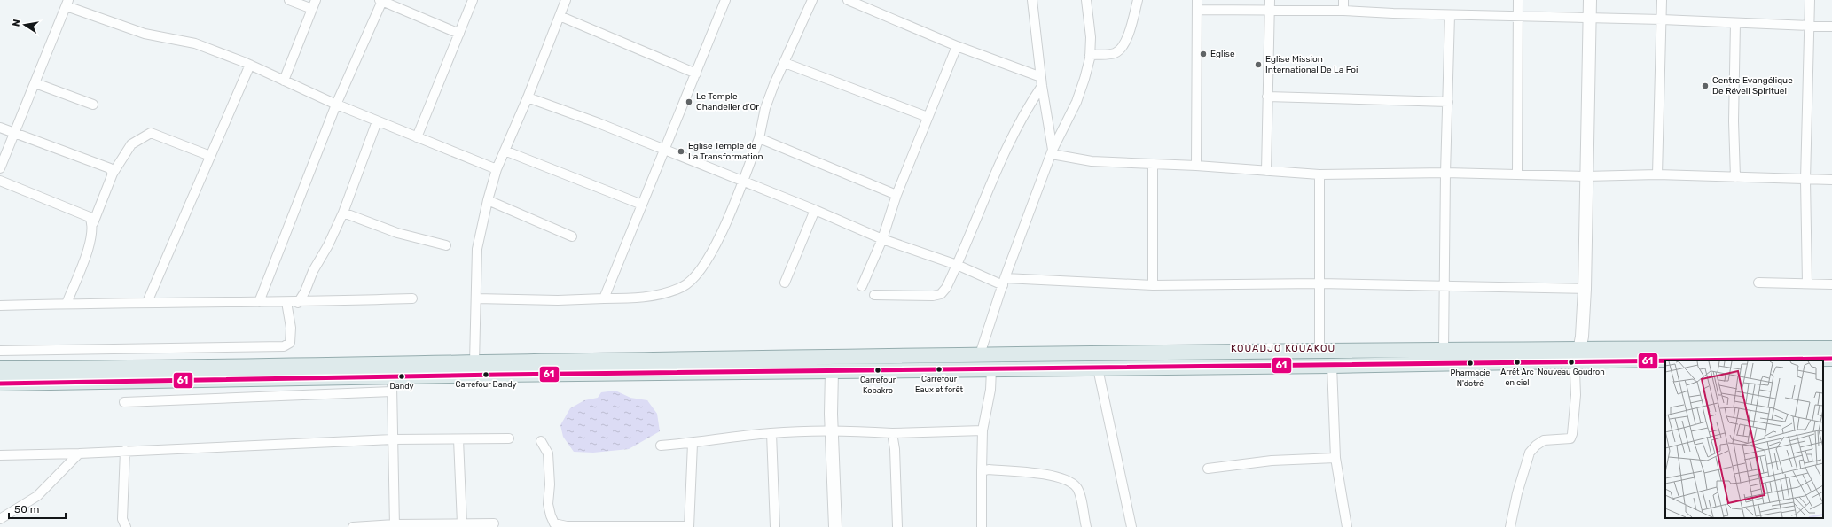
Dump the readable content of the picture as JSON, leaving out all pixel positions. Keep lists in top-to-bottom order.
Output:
{
  "districts": ["KOUADJO KOUAKOU"],
  "places": [
    "Eglise",
    "Eglise Mission International De La Foi",
    "Centre Evangélique De Réveil Spirituel",
    "Le Temple Chandelier d'Or",
    "Eglise Temple de La Transformation",
    "Arrêt Arc en ciel",
    "Nouveau Goudron",
    "Pharmacie N'dotré",
    "Carrefour Eaux et forêt",
    "Carrefour Kobakro",
    "Carrefour Dandy",
    "Dandy"
  ],
  "lines": ["transit line 61"],
  "scale_bar": "50 m",
  "north": "left"
}
